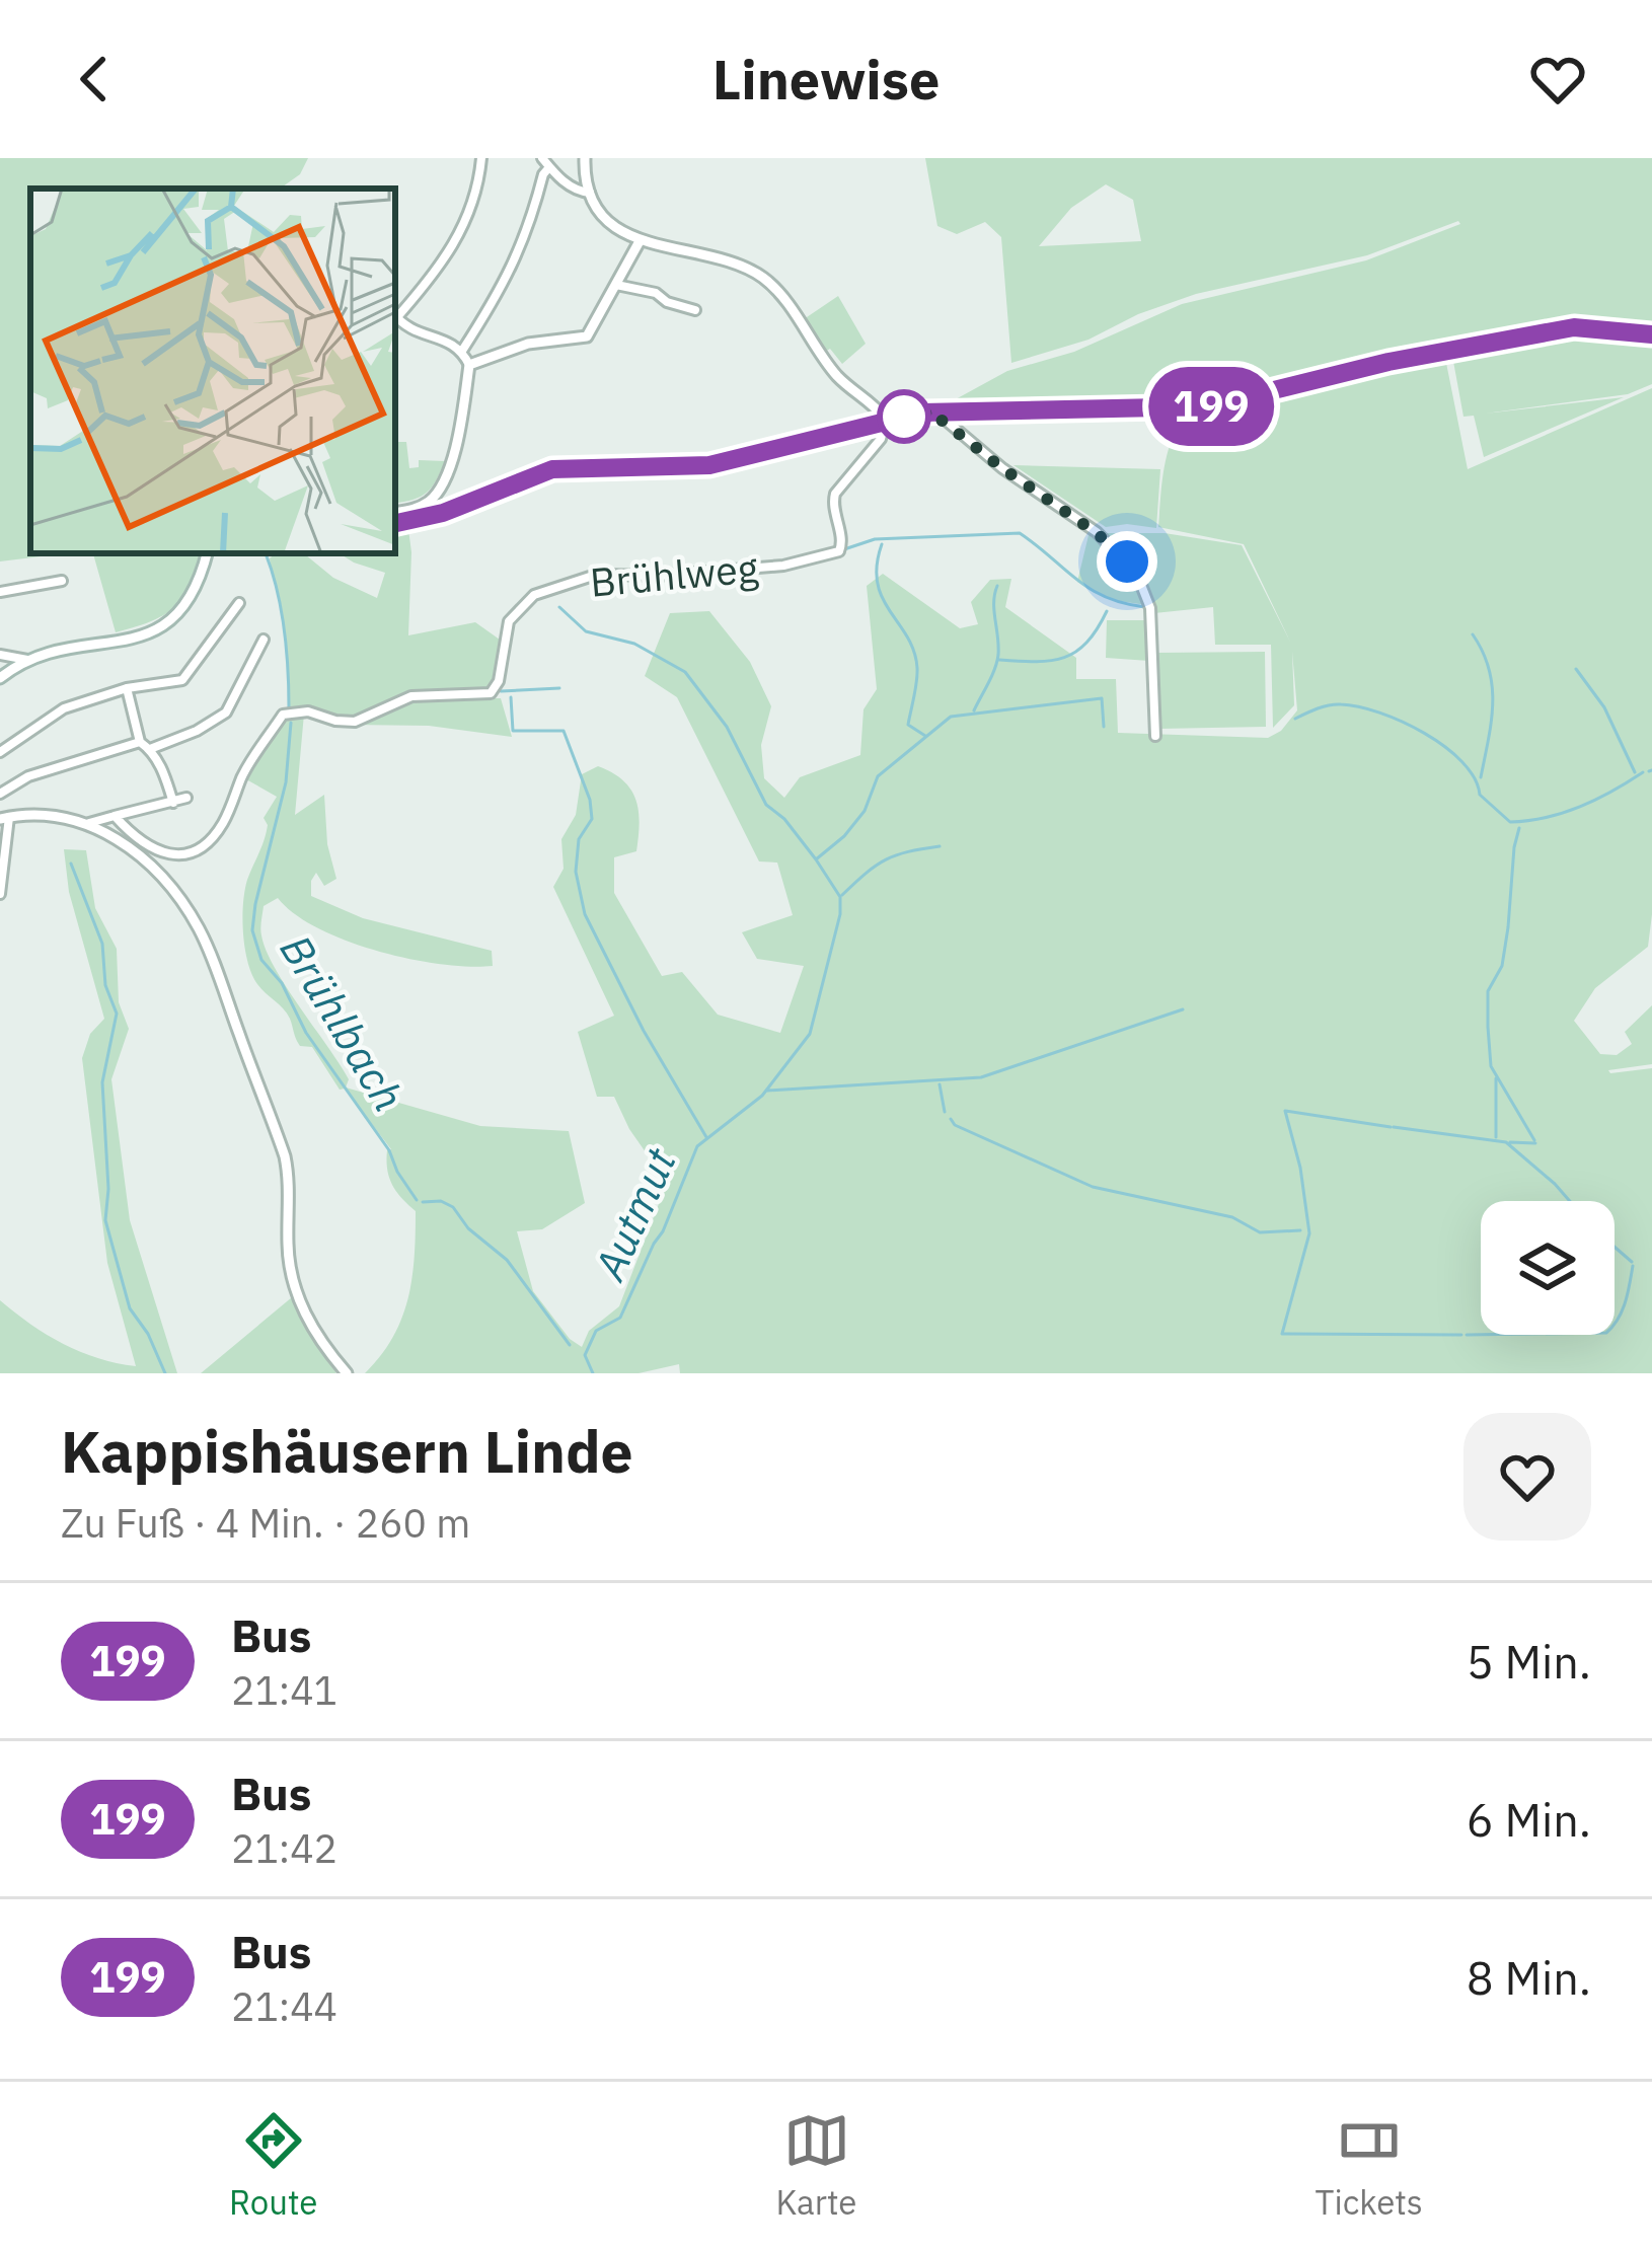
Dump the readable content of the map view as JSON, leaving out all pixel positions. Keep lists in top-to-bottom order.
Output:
{
  "streets": {
    "street": ["Brühlweg"]
  },
  "water": ["Brühlbach", "Autmut"],
  "lines": ["bus line 199"],
  "page": {
    "header": "Linewise",
    "on_map": "199",
    "heading": ["Kappishäusern Linde", "Zu Fuß · 4 Min. · 260 m"],
    "list": [
      {
        "mark": "199",
        "name": "Bus",
        "note": "21:41",
        "value": "5 Min."
      },
      {
        "mark": "199",
        "name": "Bus",
        "note": "21:42",
        "value": "6 Min."
      },
      {
        "mark": "199",
        "name": "Bus",
        "note": "21:44",
        "value": "8 Min."
      }
    ],
    "tabs": ["Route", "Karte", "Tickets"]
  }
}
